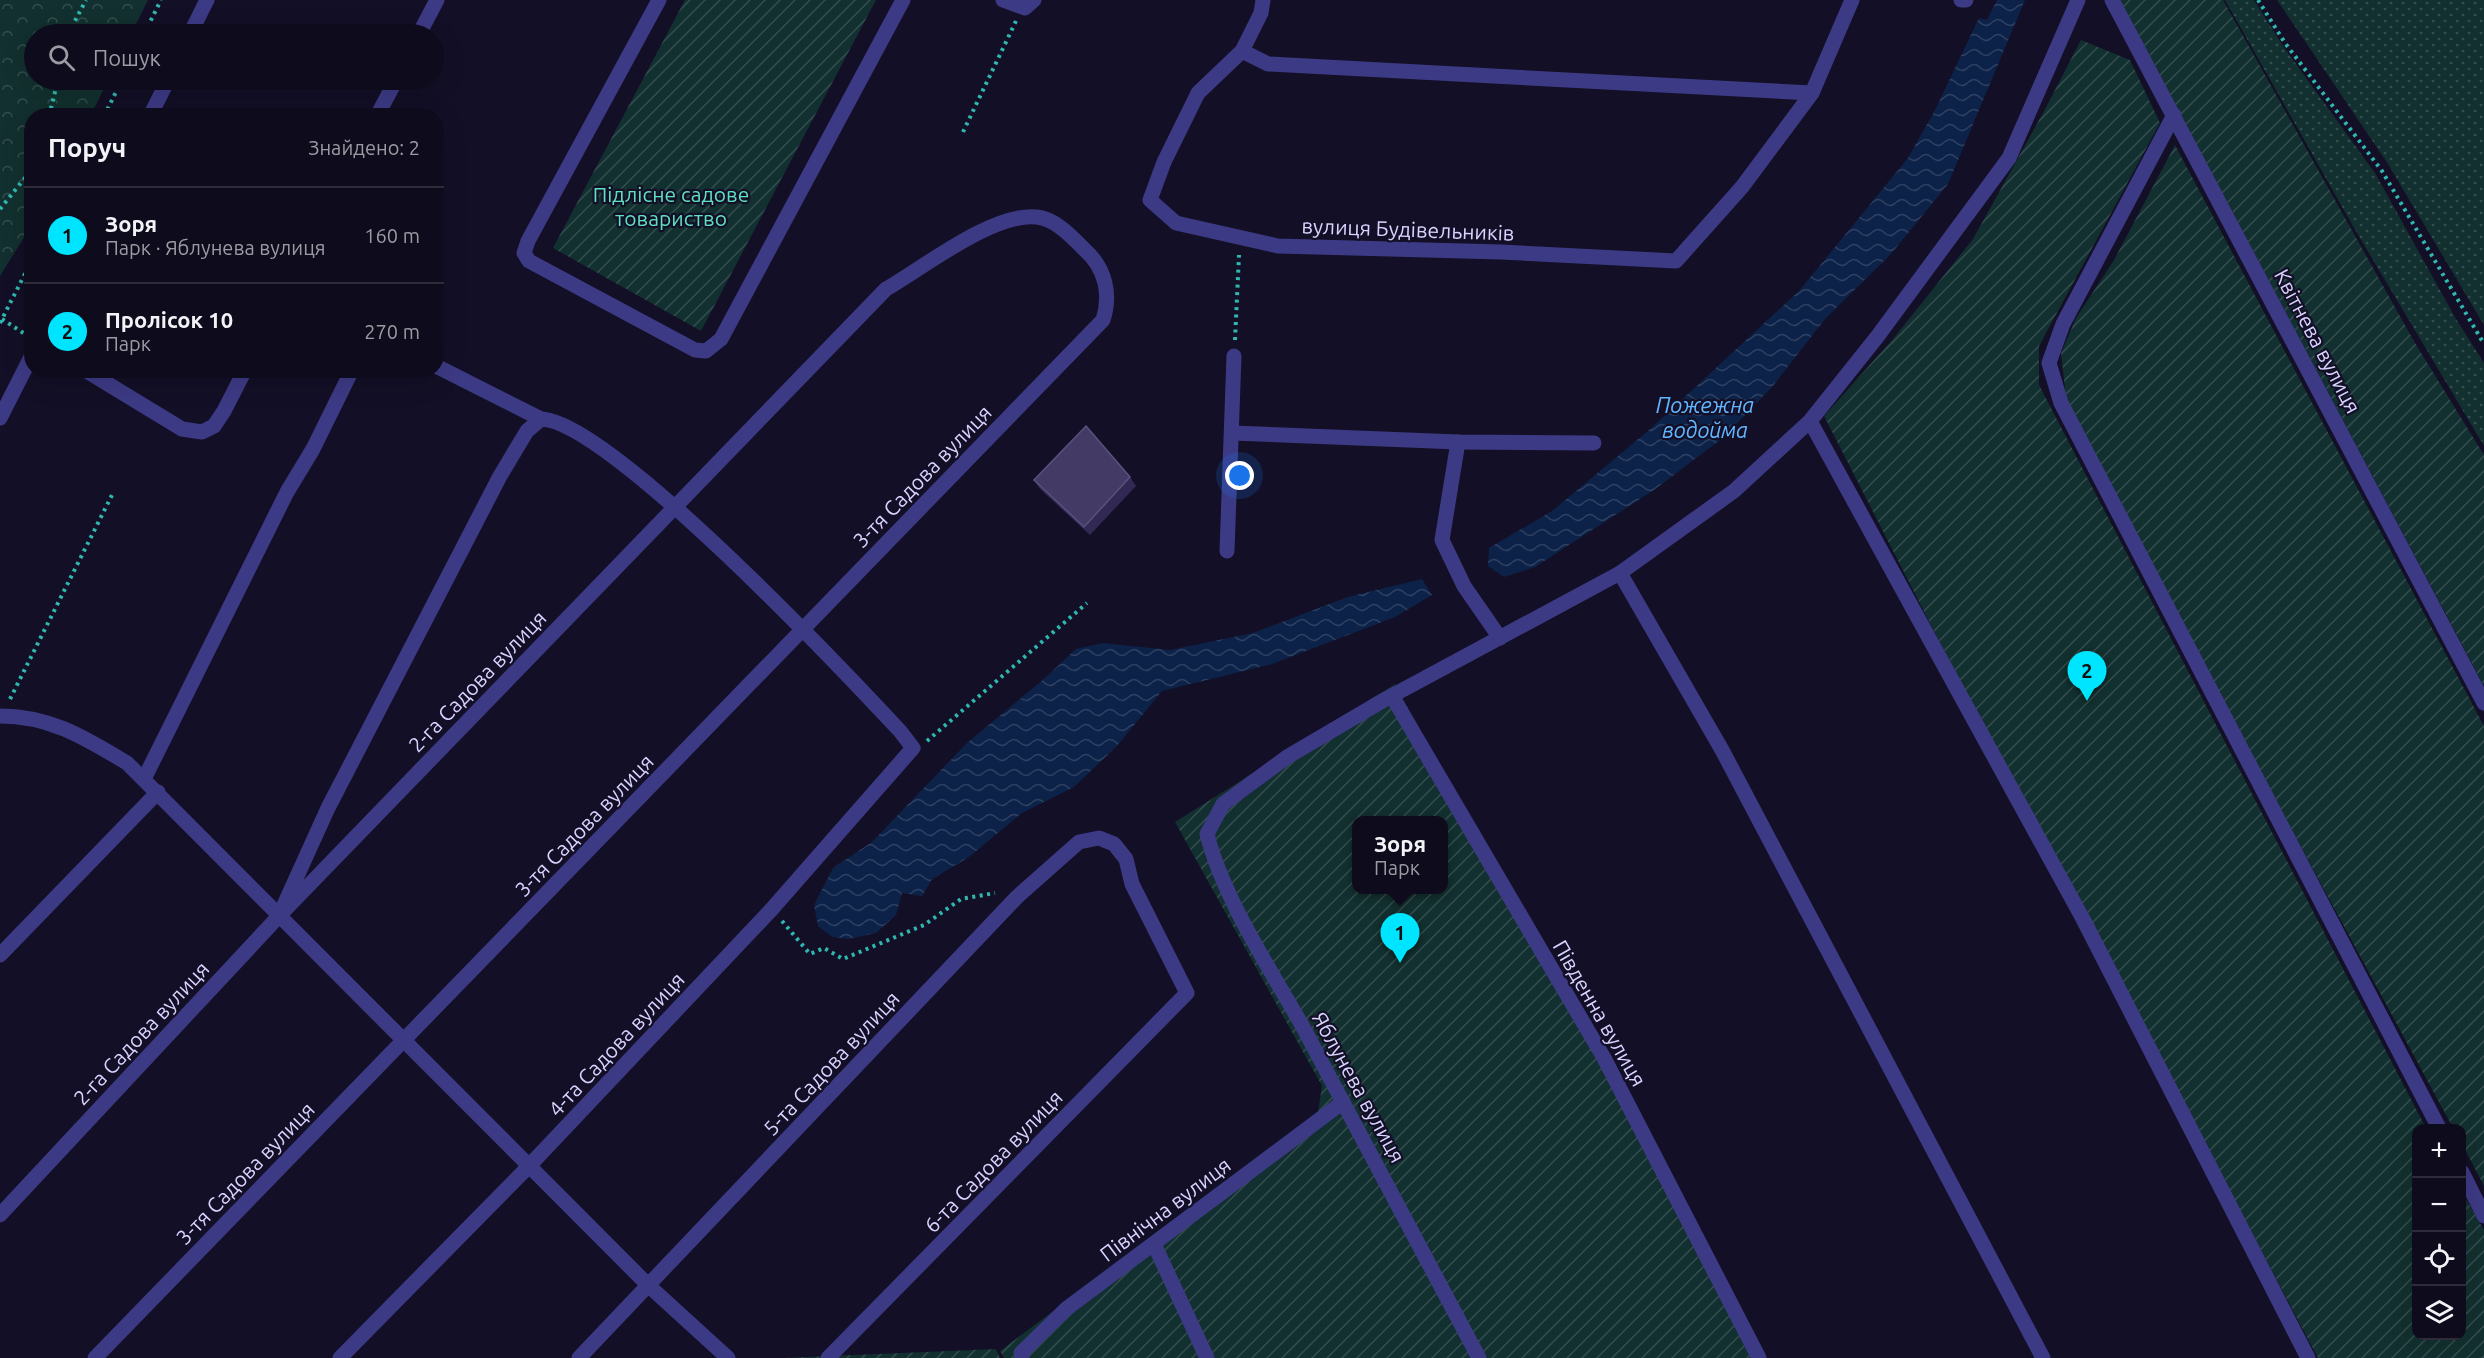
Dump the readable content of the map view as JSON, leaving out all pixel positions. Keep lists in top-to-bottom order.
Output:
{
  "streets": {
    "street": [
      "вулиця Будівельників",
      "Квітнева вулиця",
      "3-тя Садова вулиця",
      "2-га Садова вулиця",
      "Південна вулиця",
      "4-та Садова вулиця",
      "5-та Садова вулиця",
      "Яблунева вулиця",
      "6-та Садова вулиця",
      "Північна вулиця"
    ]
  },
  "crossings": [
    ["3-тя Садова вулиця", "2-га Садова вулиця"],
    ["Південна вулиця", "Яблунева вулиця"],
    ["5-та Садова вулиця", "6-та Садова вулиця"],
    ["Яблунева вулиця", "Північна вулиця"]
  ],
  "water": ["Пожежна водойма"],
  "parks": ["Підлісне садове товариство"],
  "page": {
    "search": "Пошук",
    "heading": ["Поруч", "Знайдено: 2"],
    "list": [
      {
        "mark": "1",
        "name": "Зоря",
        "note": "Парк · Яблунева вулиця",
        "value": "160 m"
      },
      {
        "mark": "2",
        "name": "Пролісок 10",
        "note": "Парк",
        "value": "270 m"
      }
    ],
    "pins": ["2", "1"],
    "popup": ["Зоря", "Парк"],
    "map_buttons": ["+", "−"]
  }
}
